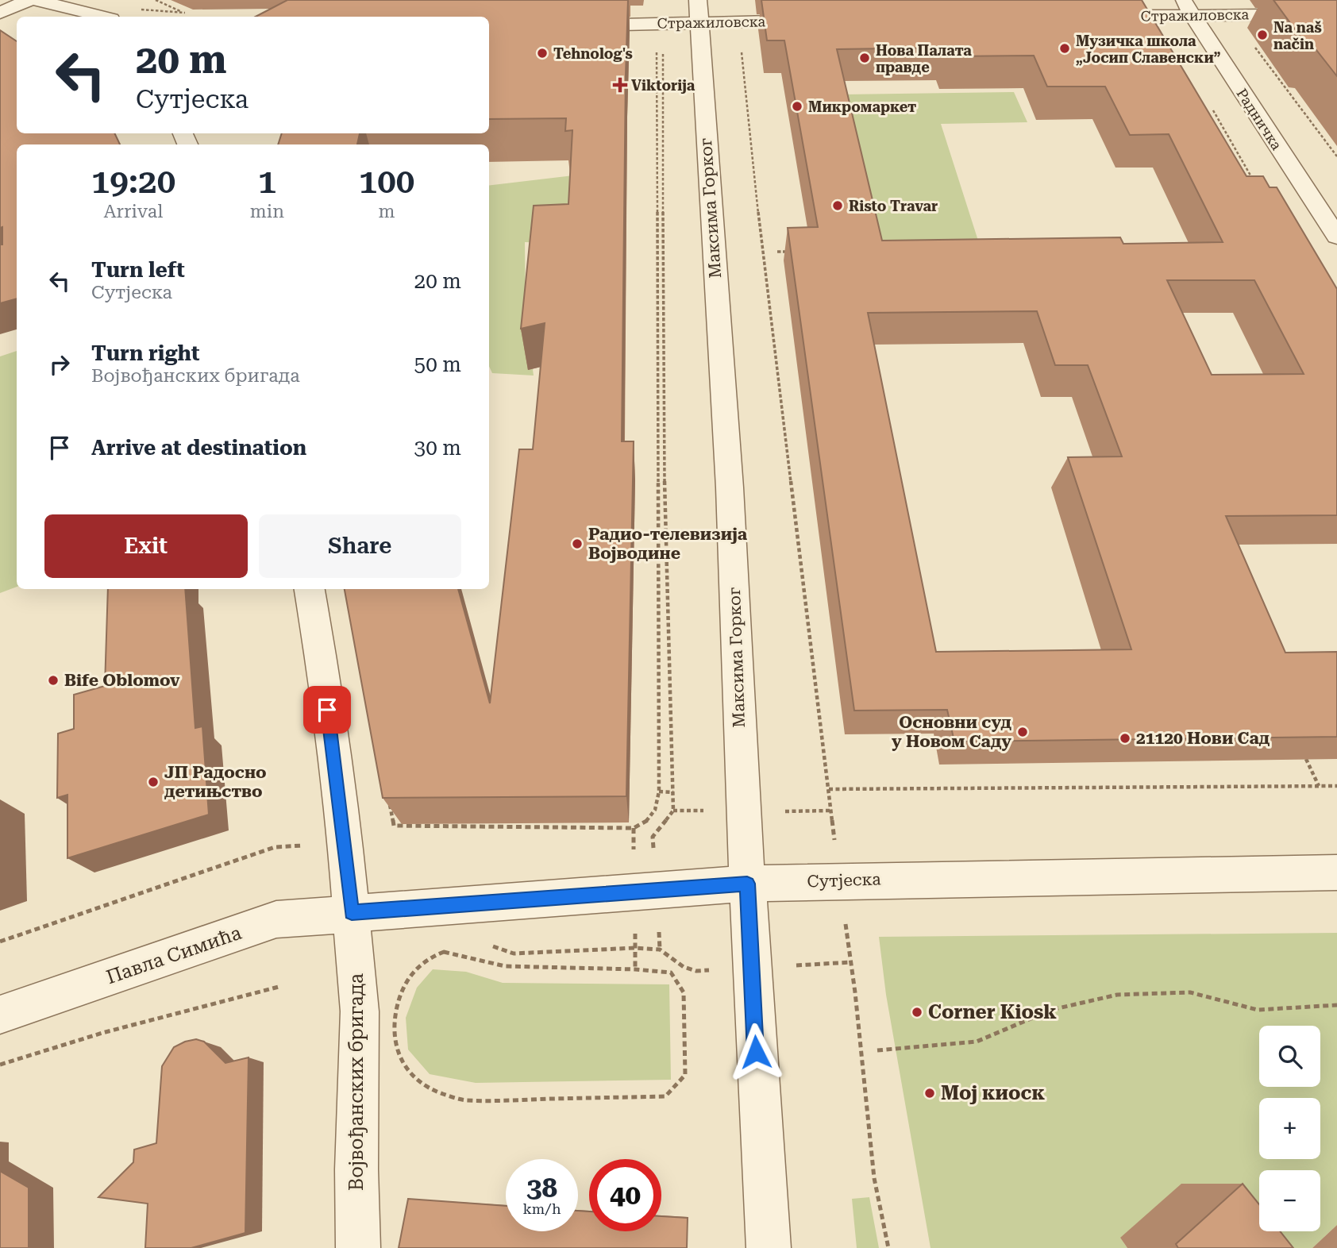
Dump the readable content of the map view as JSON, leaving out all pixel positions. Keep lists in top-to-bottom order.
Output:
{
  "streets": {
    "street": [
      "Стражиловска",
      "Радничка",
      "Максима Горког",
      "Сутјеска",
      "Павла Симића",
      "Војвођанских бригада"
    ]
  },
  "crossings": [
    ["Стражиловска", "Радничка"],
    ["Стражиловска", "Максима Горког"],
    ["Максима Горког", "Сутјеска"],
    ["Сутјеска", "Павла Симића"],
    ["Сутјеска", "Војвођанских бригада"],
    ["Павла Симића", "Војвођанских бригада"]
  ],
  "places": {
    "other": [
      "Na naš način",
      "Музичка школа „Јосип Славенски”",
      "Tehnolog's",
      "Нова Палата правде",
      "Микромаркет",
      "Risto Travar",
      "Радио-телевизија Војводине",
      "Bife Oblomov",
      "Основни суд у Новом Саду",
      "21120 Нови Сад",
      "ЈП Радосно детињство",
      "Corner Kiosk",
      "Мој киоск"
    ],
    "health": ["Viktorija"]
  },
  "page": {
    "turn": ["20 m", "Сутјеска"],
    "eta": [
      "19:20",
      "Arrival",
      "1",
      "min",
      "100",
      "m"
    ],
    "list": [
      {
        "name": "Turn left",
        "note": "Сутјеска",
        "value": "20 m"
      },
      {
        "name": "Turn right",
        "note": "Војвођанских бригада",
        "value": "50 m"
      },
      {
        "name": "Arrive at destination",
        "value": "30 m"
      }
    ],
    "buttons": ["Exit", "Share"],
    "map_buttons": ["+", "−"],
    "speed": "38 km/h",
    "limit": "40"
  }
}
